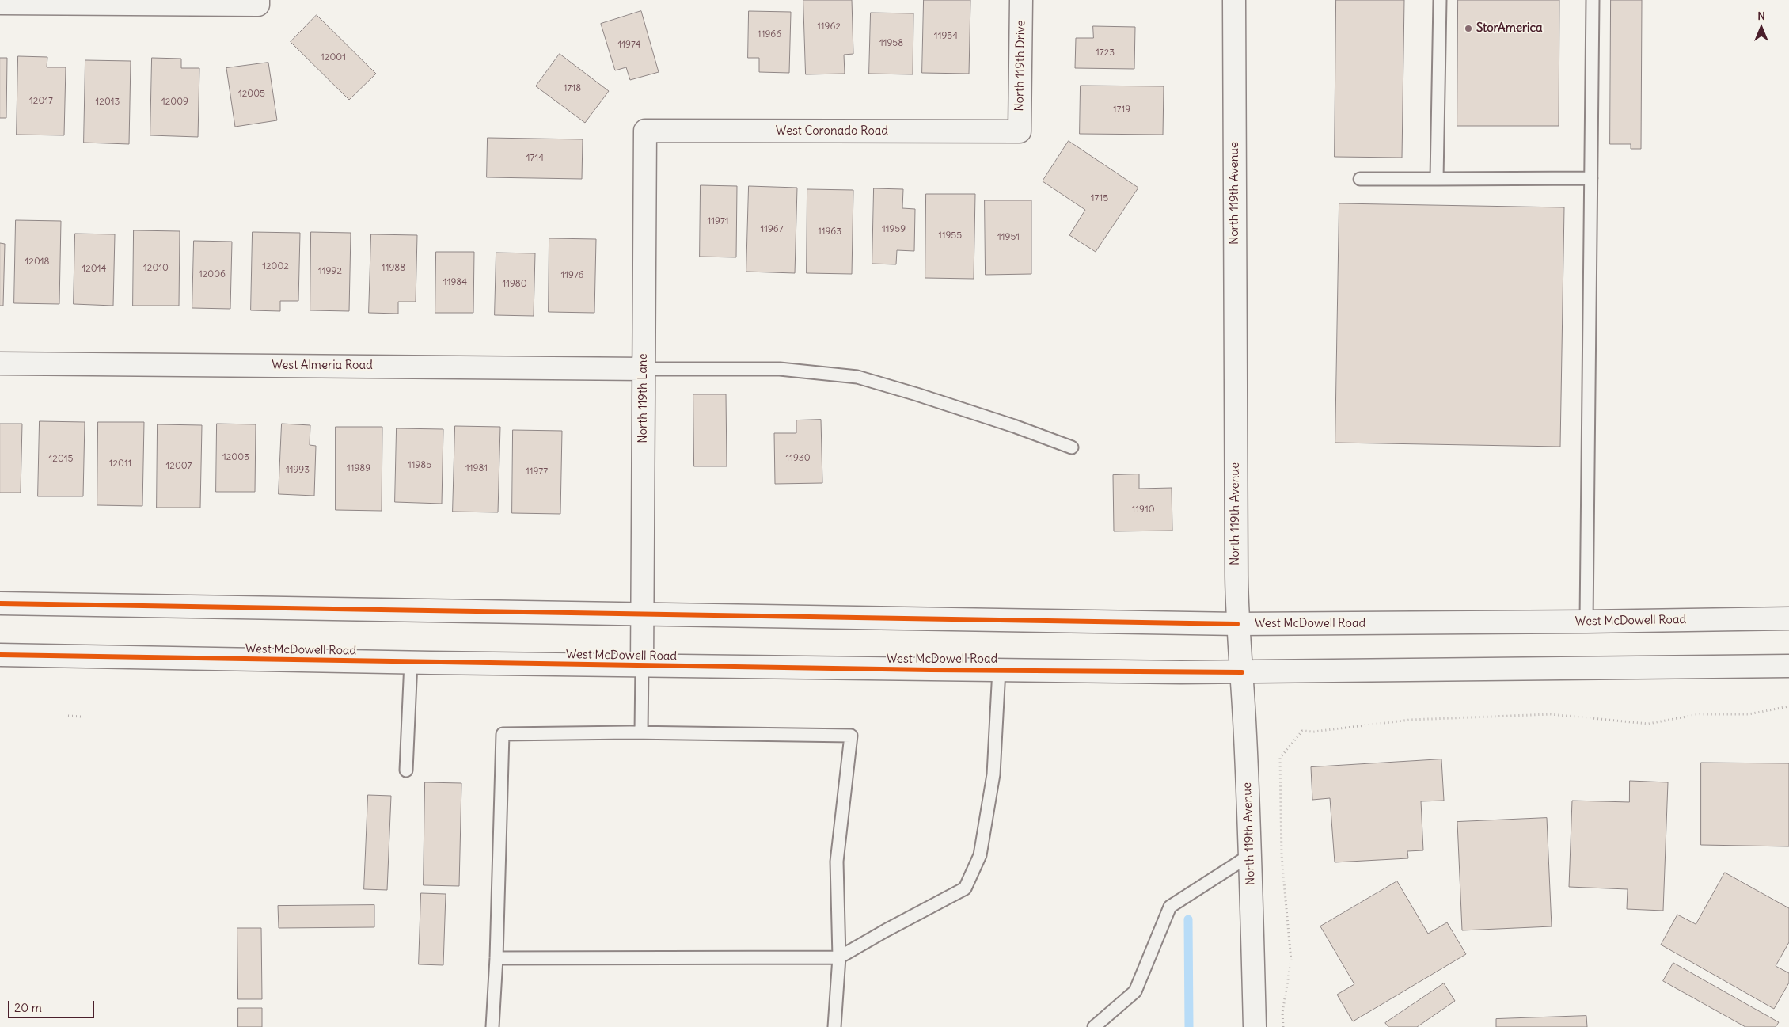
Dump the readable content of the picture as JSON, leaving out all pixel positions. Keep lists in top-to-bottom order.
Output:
{
  "streets": {
    "main road": [
      "North 119th Drive",
      "West Coronado Road",
      "North 119th Avenue",
      "West Almeria Road",
      "North 119th Lane",
      "West McDowell Road"
    ]
  },
  "crossings": [
    ["North 119th Drive", "West Coronado Road"],
    ["West Coronado Road", "North 119th Lane"],
    ["North 119th Avenue", "West McDowell Road"],
    ["West Almeria Road", "North 119th Lane"],
    ["North 119th Lane", "West McDowell Road"]
  ],
  "places": ["StorAmerica"],
  "house_numbers": [
    "11962",
    "11966",
    "11954",
    "11958",
    "11974",
    "1723",
    "12001",
    "1718",
    "12005",
    "12017",
    "12013",
    "12009",
    "1719",
    "1714",
    "1715",
    "11971",
    "11967",
    "11959",
    "11963",
    "11955",
    "11951",
    "12018",
    "12002",
    "12010",
    "11988",
    "12014",
    "11992",
    "12006",
    "11976",
    "11984",
    "11980",
    "12003",
    "11930",
    "12015",
    "12011",
    "11985",
    "12007",
    "11989",
    "11981",
    "11993",
    "11977",
    "11910"
  ],
  "scale_bar": "20 m",
  "north": "top"
}
